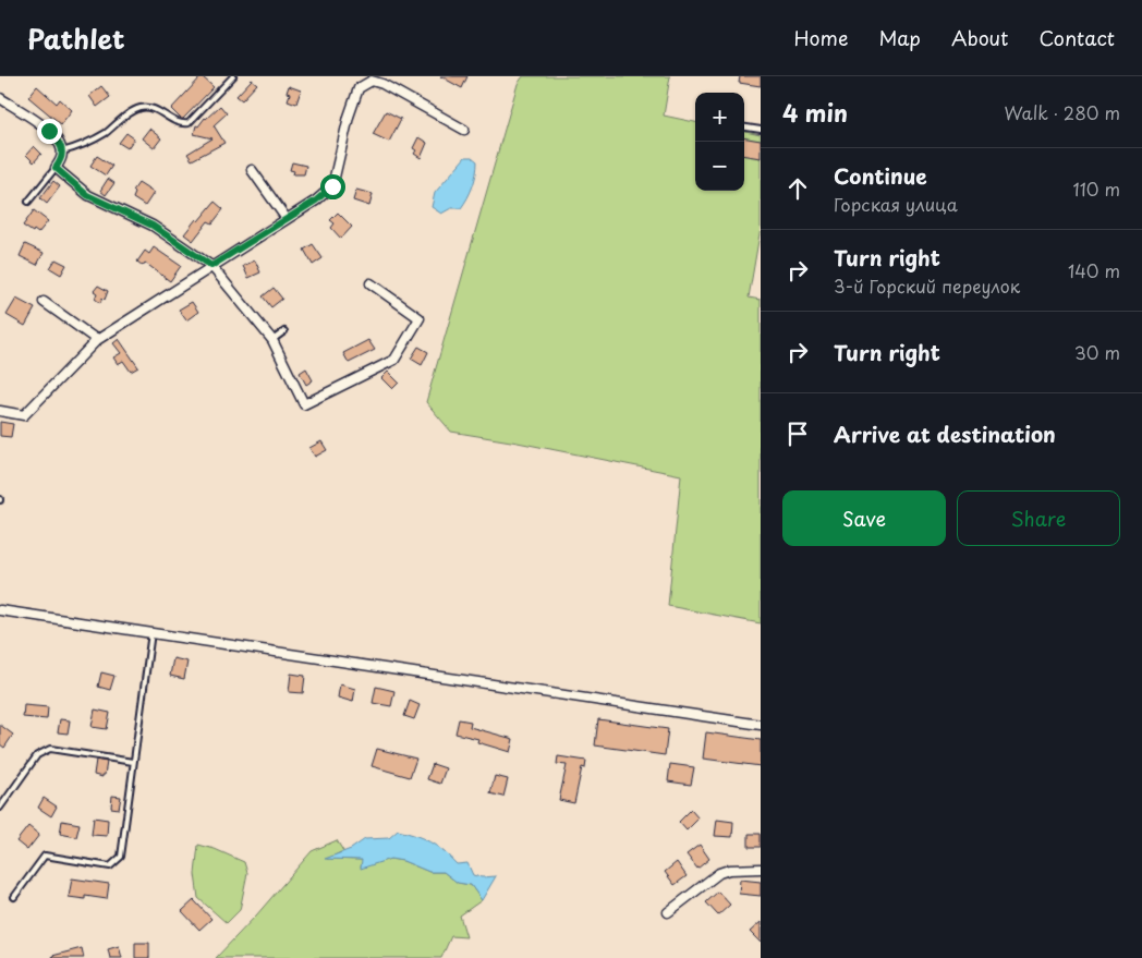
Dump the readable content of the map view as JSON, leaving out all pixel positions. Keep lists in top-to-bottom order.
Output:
{
  "page": {
    "header": "Pathlet",
    "nav": [
      "Home",
      "Map",
      "About",
      "Contact"
    ],
    "heading": ["4 min", "Walk · 280 m"],
    "map_buttons": ["+", "−"],
    "list": [
      ["Continue", "Горская улица", "110 m"],
      ["Turn right", "3-й Горский переулок", "140 m"],
      ["Turn right", "30 m"],
      "Arrive at destination"
    ],
    "buttons": ["Save", "Share"]
  }
}
